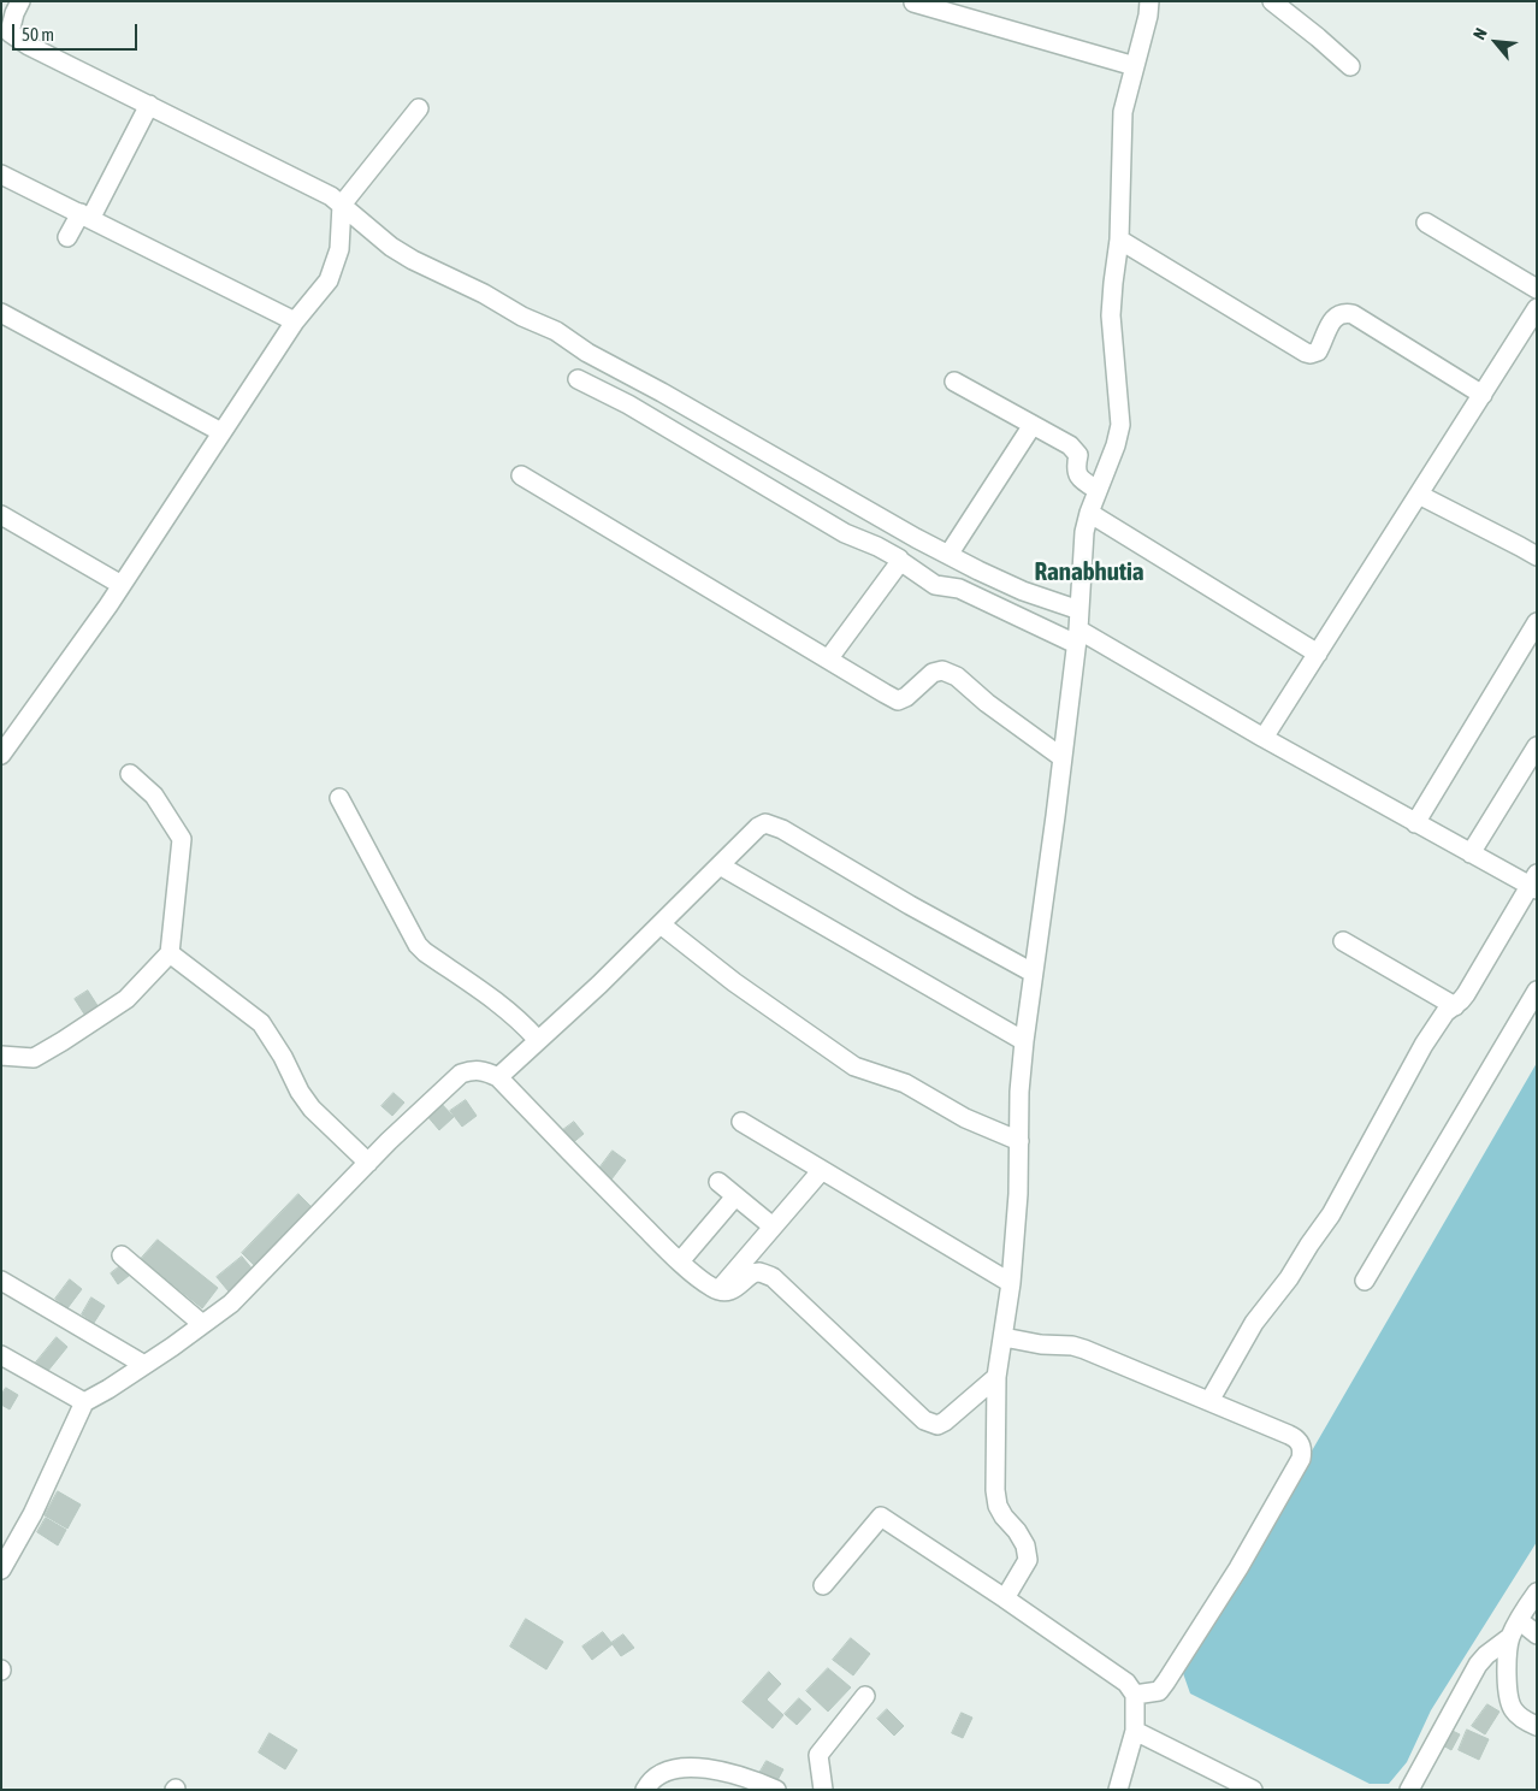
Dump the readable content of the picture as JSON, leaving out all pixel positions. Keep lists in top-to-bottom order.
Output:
{
  "districts": ["Ranabhutia"],
  "scale_bar": "50 m",
  "north": "top left"
}
